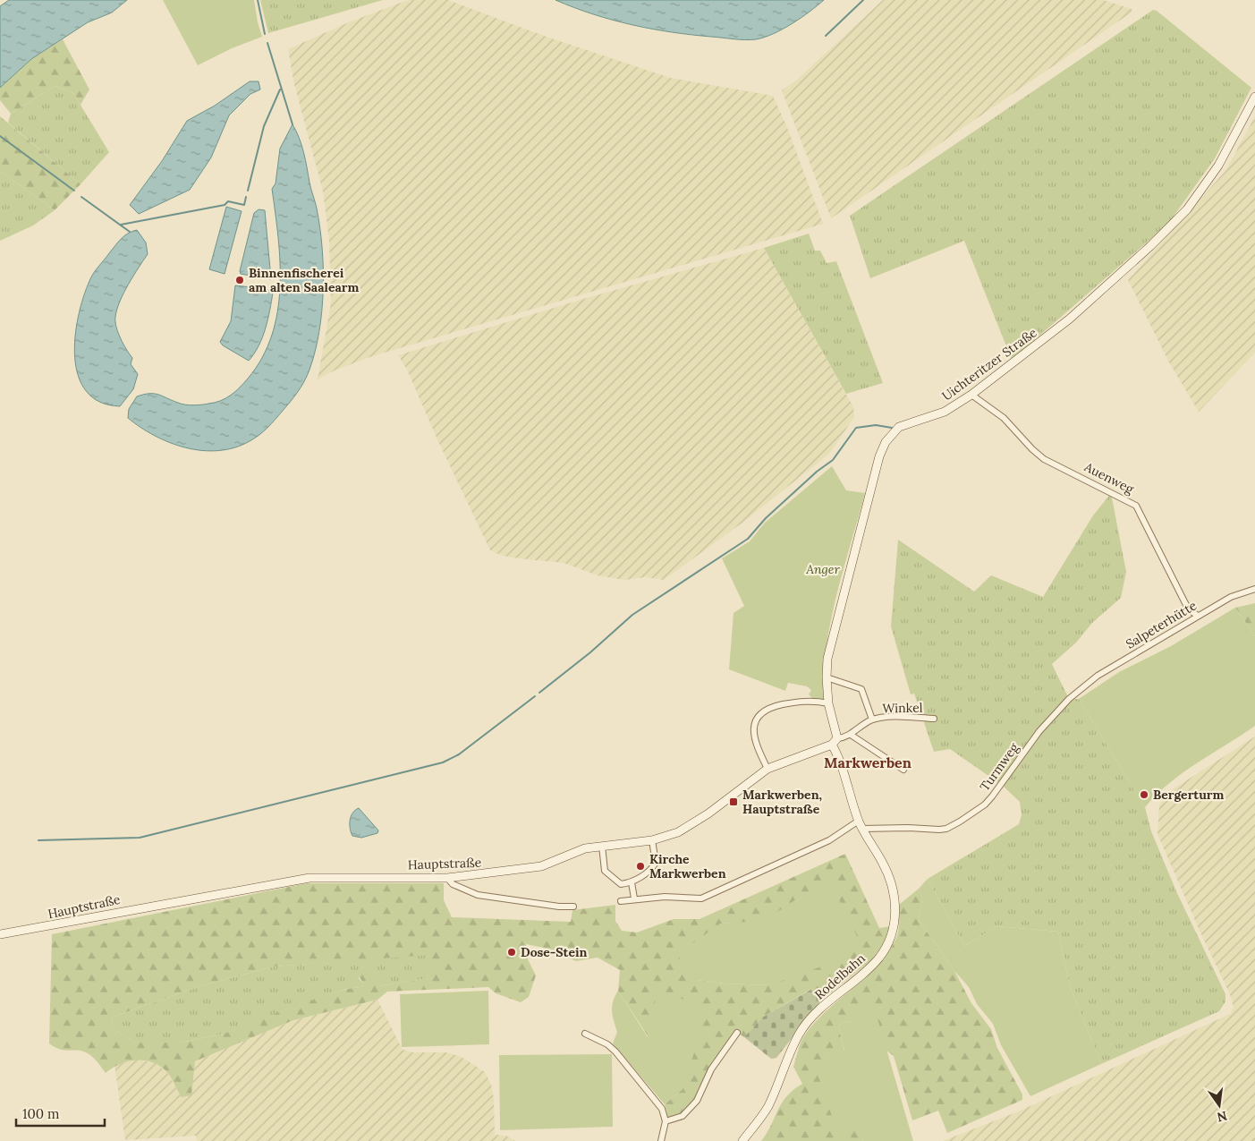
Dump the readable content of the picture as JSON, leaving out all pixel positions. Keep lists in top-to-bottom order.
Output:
{
  "streets": {
    "main road": ["Uichteritzer Straße", "Hauptstraße", "Rodelbahn"],
    "street": [
      "Auenweg",
      "Salpeterhütte",
      "Winkel",
      "Turmweg"
    ]
  },
  "crossings": [
    ["Uichteritzer Straße", "Auenweg"],
    ["Uichteritzer Straße", "Winkel"],
    ["Uichteritzer Straße", "Hauptstraße"],
    ["Uichteritzer Straße", "Rodelbahn"],
    ["Auenweg", "Salpeterhütte"],
    ["Salpeterhütte", "Turmweg"],
    ["Winkel", "Hauptstraße"],
    ["Winkel", "Rodelbahn"],
    ["Turmweg", "Rodelbahn"],
    ["Hauptstraße", "Rodelbahn"]
  ],
  "districts": ["Markwerben"],
  "parks": ["Anger"],
  "places": {
    "other": [
      "Binnenfischerei am alten Saalearm",
      "Bergerturm",
      "Kirche Markwerben",
      "Dose-Stein"
    ],
    "transit": ["Markwerben, Hauptstraße"]
  },
  "scale_bar": "100 m",
  "north": "bottom"
}
